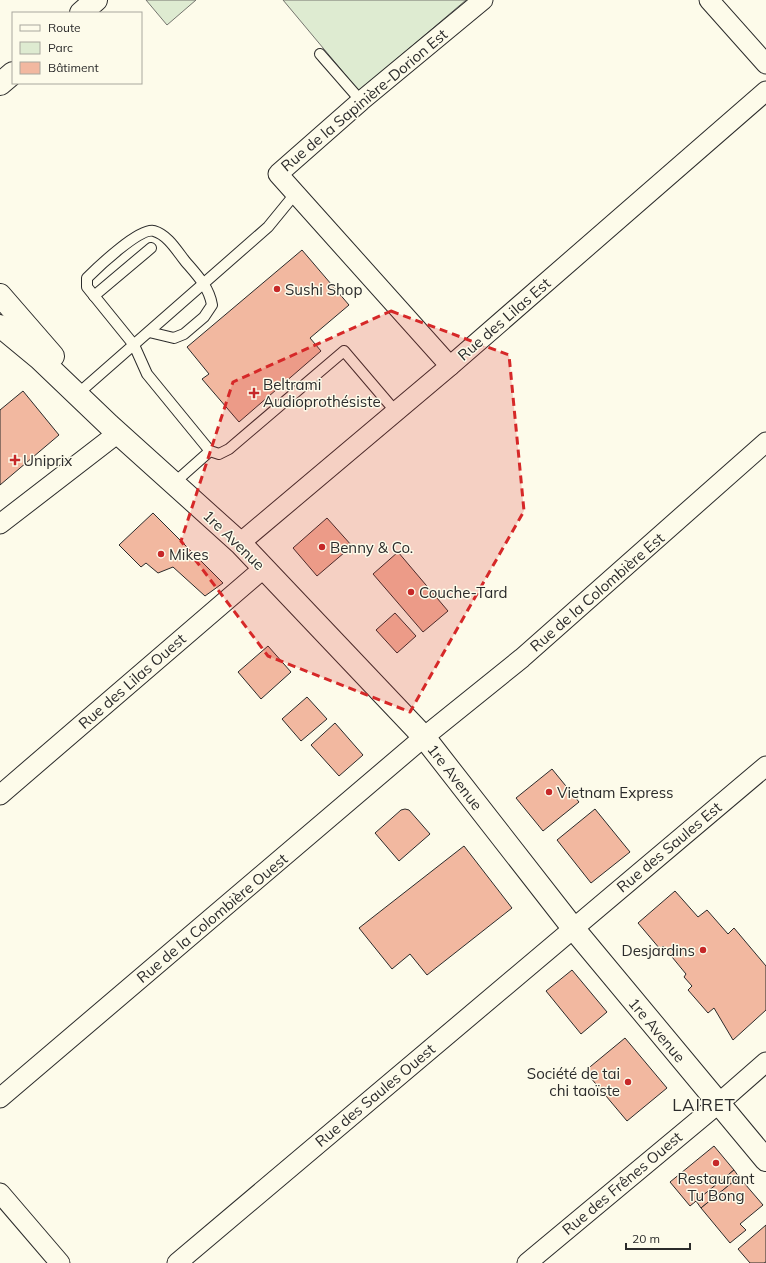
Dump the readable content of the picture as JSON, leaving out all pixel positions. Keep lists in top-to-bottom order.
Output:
{
  "streets": {
    "street": [
      "Rue de la Sapinière-Dorion Est",
      "Rue des Lilas Est",
      "1re Avenue",
      "Rue de la Colombière Est",
      "Rue des Lilas Ouest",
      "Rue des Saules Est",
      "Rue de la Colombière Ouest",
      "Rue des Saules Ouest",
      "Rue des Frênes Ouest"
    ]
  },
  "crossings": [
    ["Rue de la Sapinière-Dorion Est", "Rue des Lilas Est"],
    ["Rue des Lilas Est", "1re Avenue"],
    ["1re Avenue", "Rue de la Colombière Est"],
    ["1re Avenue", "Rue des Lilas Ouest"],
    ["1re Avenue", "Rue des Saules Est"],
    ["1re Avenue", "Rue de la Colombière Ouest"],
    ["1re Avenue", "Rue des Saules Ouest"],
    ["1re Avenue", "Rue des Frênes Ouest"],
    ["Rue de la Colombière Est", "Rue de la Colombière Ouest"],
    ["Rue des Saules Est", "Rue des Saules Ouest"]
  ],
  "districts": ["LAIRET"],
  "places": {
    "other": [
      "Sushi Shop",
      "Benny & Co.",
      "Mikes",
      "Couche-Tard",
      "Vietnam Express",
      "Desjardins",
      "Société de tai chi taoïste",
      "Restaurant Tu Bong"
    ],
    "health": ["Beltrami Audioprothésiste", "Uniprix"]
  },
  "legend": ["Route", "Parc", "Bâtiment"],
  "scale_bar": "20 m"
}
